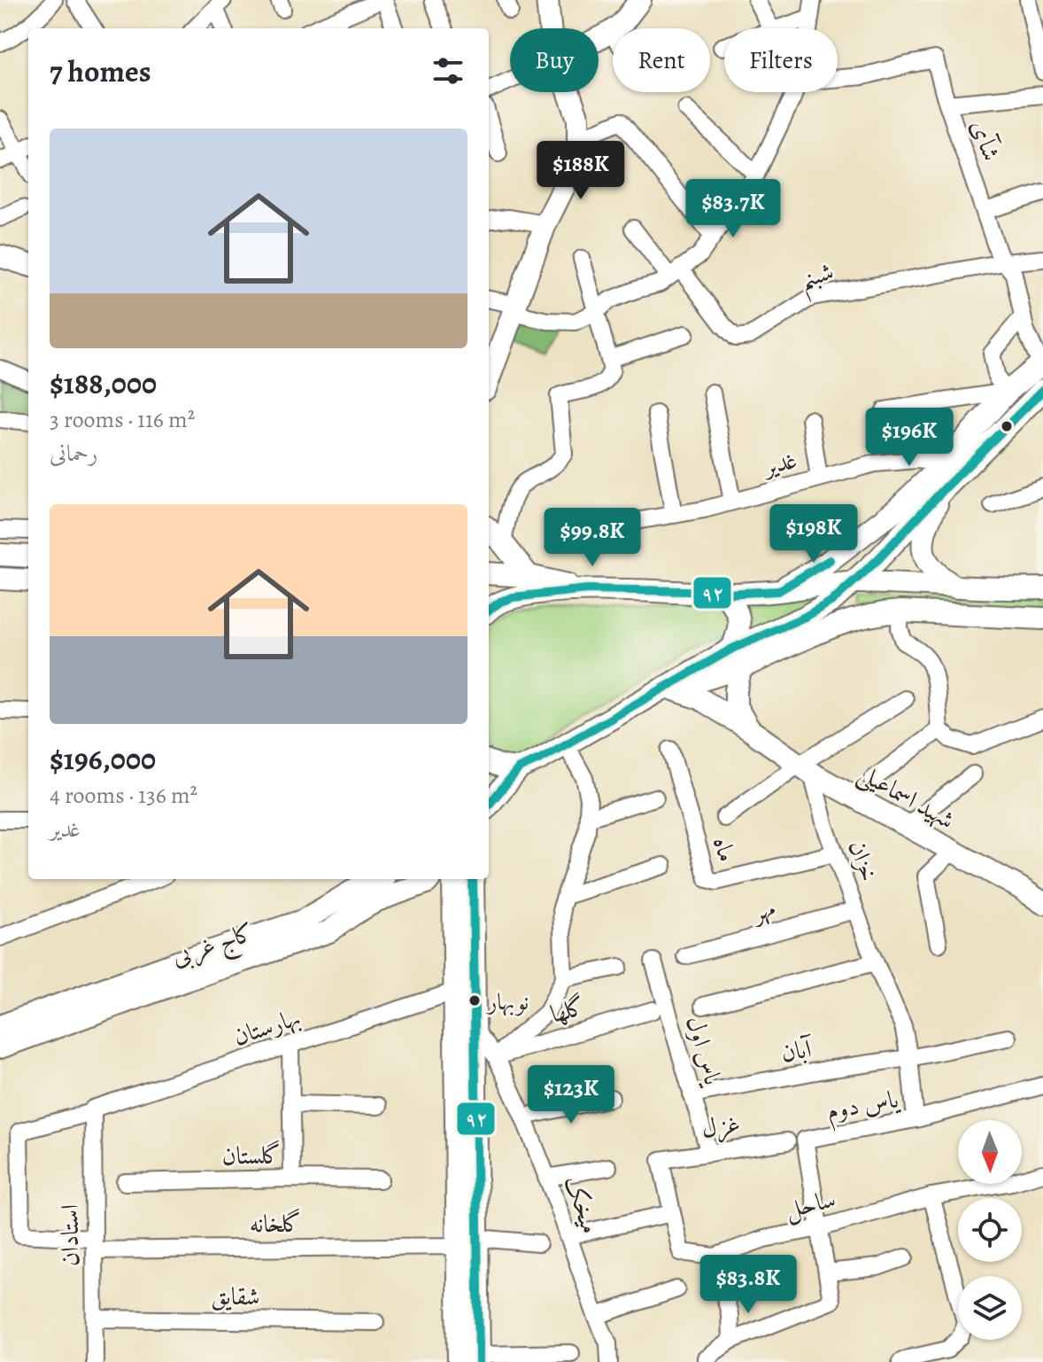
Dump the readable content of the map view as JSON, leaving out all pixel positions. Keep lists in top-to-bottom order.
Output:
{
  "streets": {
    "main road": ["شهید اسماعیلی", "کاج غربی"],
    "street": [
      "شآی",
      "شبنم",
      "غدیر",
      "ماه",
      "خزان",
      "مهر",
      "گلها",
      "بهارستان",
      "یاس اول",
      "آبان",
      "یاس دوم",
      "غزل",
      "گلستان",
      "ساحل",
      "میخک",
      "گلخانه",
      "استادان",
      "شقایق"
    ]
  },
  "crossings": [
    ["شآی", "شبنم"],
    ["شهید اسماعیلی", "خزان"],
    ["ماه", "خزان"],
    ["خزان", "مهر"],
    ["خزان", "آبان"],
    ["خزان", "یاس دوم"],
    ["گلها", "میخک"],
    ["بهارستان", "گلخانه"],
    ["بهارستان", "استادان"],
    ["یاس اول", "آبان"],
    ["یاس اول", "غزل"],
    ["آبان", "یاس دوم"],
    ["یاس دوم", "ساحل"],
    ["غزل", "ساحل"],
    ["گلخانه", "استادان"],
    ["استادان", "شقایق"]
  ],
  "places": ["نوبهار"],
  "lines": ["transit line ۹۲"],
  "north": "bottom",
  "page": {
    "chip": ["Buy", "Rent", "Filters"],
    "heading": "7 homes",
    "list": [
      {
        "name": "$188,000",
        "note": "3 rooms · 116 m² · رحمانی"
      },
      {
        "name": "$196,000",
        "note": "4 rooms · 136 m² · غدیر"
      }
    ],
    "price": [
      "$188K",
      "$83.7K",
      "$196K",
      "$198K",
      "$99.8K",
      "$123K",
      "$83.8K"
    ]
  }
}
